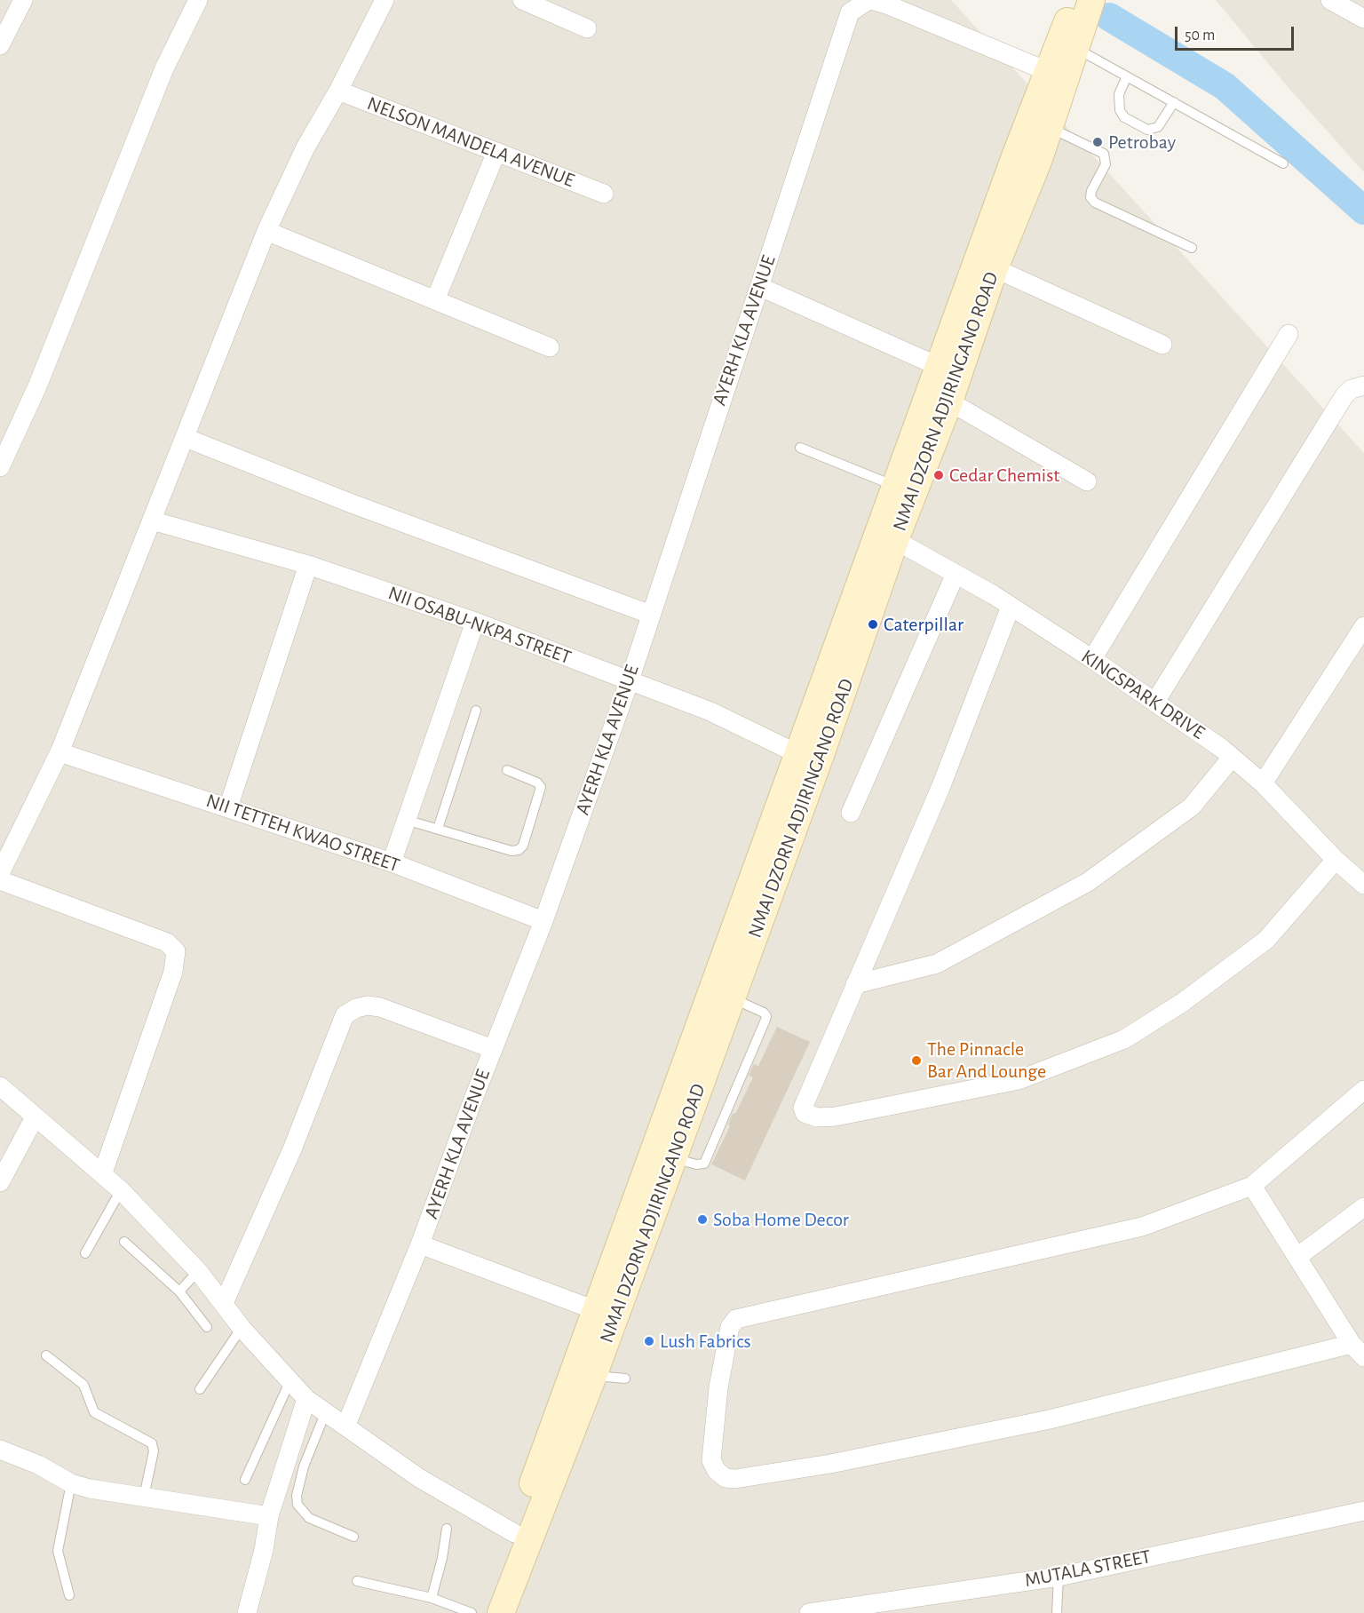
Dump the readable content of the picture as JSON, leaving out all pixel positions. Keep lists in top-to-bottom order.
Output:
{
  "streets": {
    "main road": ["NMAI DZORN ADJIRINGANO ROAD"],
    "street": [
      "NELSON MANDELA AVENUE",
      "AYERH KLA AVENUE",
      "NII OSABU-NKPA STREET",
      "KINGSPARK DRIVE",
      "NII TETTEH KWAO STREET",
      "MUTALA STREET"
    ]
  },
  "crossings": [
    ["AYERH KLA AVENUE", "NII OSABU-NKPA STREET"],
    ["AYERH KLA AVENUE", "NII TETTEH KWAO STREET"],
    ["NMAI DZORN ADJIRINGANO ROAD", "NII OSABU-NKPA STREET"],
    ["NMAI DZORN ADJIRINGANO ROAD", "KINGSPARK DRIVE"]
  ],
  "places": [
    "Petrobay",
    "Cedar Chemist",
    "Caterpillar",
    "The Pinnacle Bar And Lounge",
    "Soba Home Decor",
    "Lush Fabrics"
  ],
  "scale_bar": "50 m"
}
